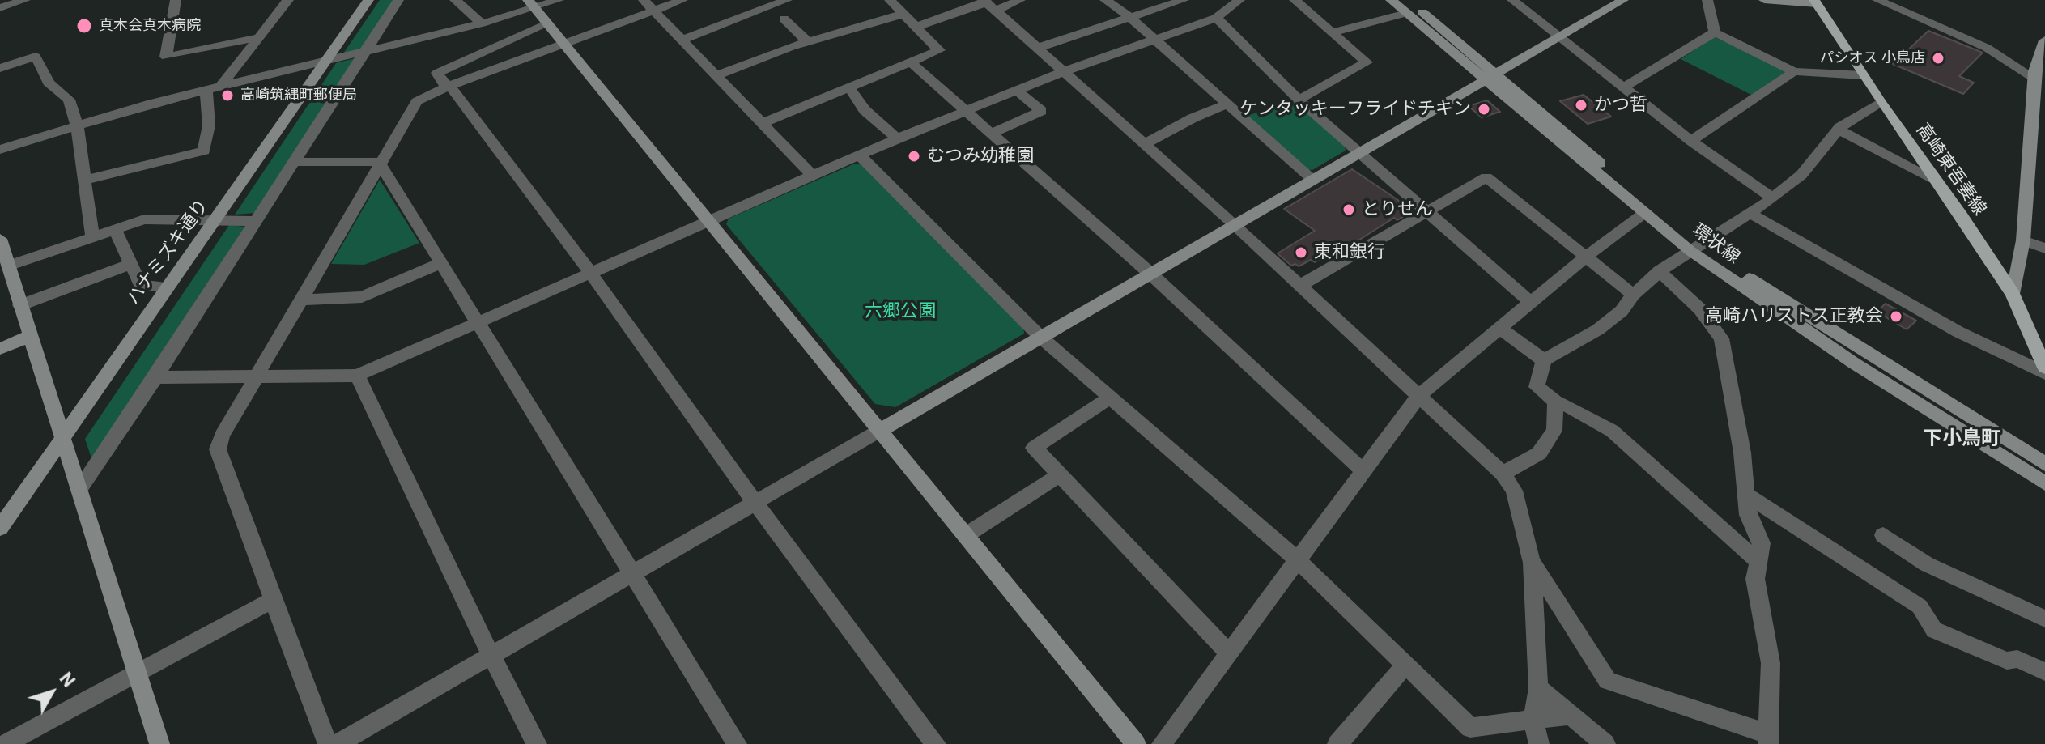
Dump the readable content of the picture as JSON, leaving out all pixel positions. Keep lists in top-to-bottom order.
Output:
{
  "streets": {
    "main road": ["高崎東吾妻線"],
    "street": ["環状線", "ハナミズキ通り"]
  },
  "districts": ["下小鳥町"],
  "parks": ["六郷公園"],
  "places": [
    "真木会真木病院",
    "パシオス 小鳥店",
    "高崎筑縄町郵便局",
    "かつ哲",
    "ケンタッキーフライドチキン",
    "むつみ幼稚園",
    "とりせん",
    "東和銀行",
    "高崎ハリストス正教会"
  ],
  "north": "top right"
}
